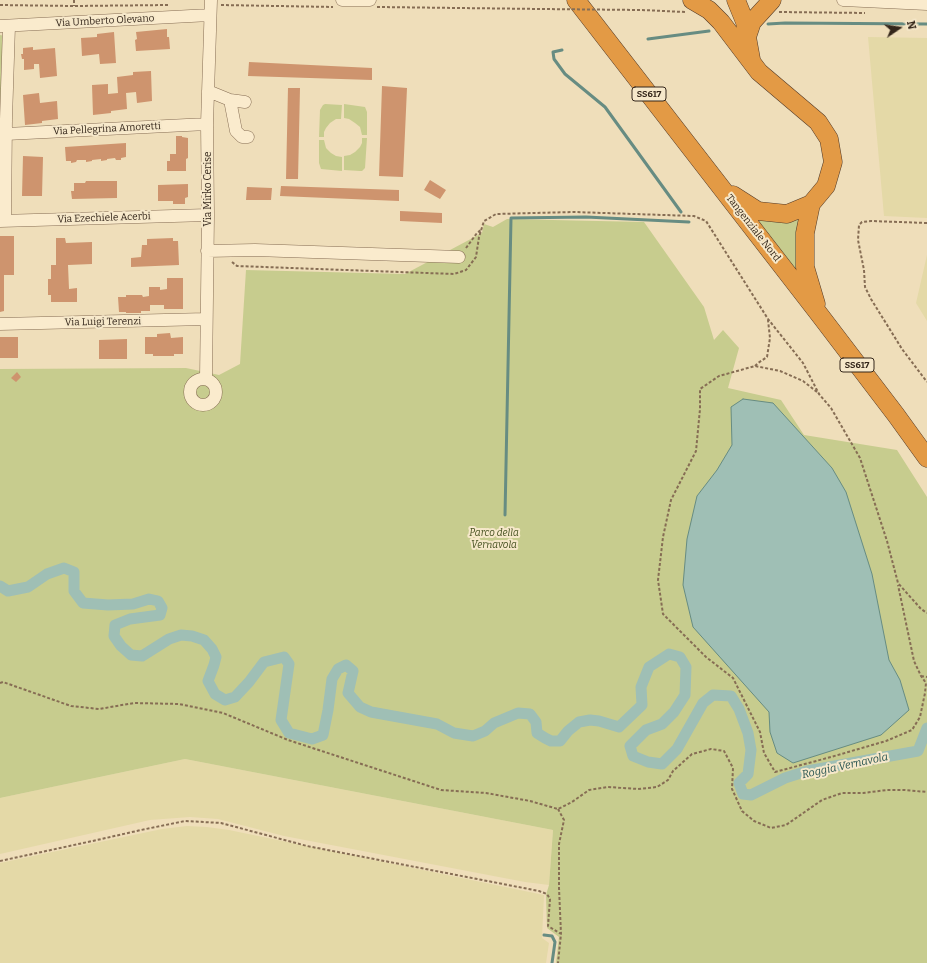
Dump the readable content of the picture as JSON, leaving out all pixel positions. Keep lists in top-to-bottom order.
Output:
{
  "streets": {
    "highway": ["SS617", "Tangenziale Nord"],
    "street": [
      "Via Umberto Olevano",
      "Via Pellegrina Amoretti",
      "Via Mirko Cerise",
      "Via Ezechiele Acerbi",
      "Via Luigi Terenzi"
    ]
  },
  "crossings": [
    ["Via Umberto Olevano", "Via Mirko Cerise"],
    ["Via Pellegrina Amoretti", "Via Mirko Cerise"],
    ["Via Mirko Cerise", "Via Ezechiele Acerbi"],
    ["Via Mirko Cerise", "Via Luigi Terenzi"]
  ],
  "water": ["Roggia Vernavola"],
  "parks": ["Parco della Vernavola"],
  "north": "right"
}
